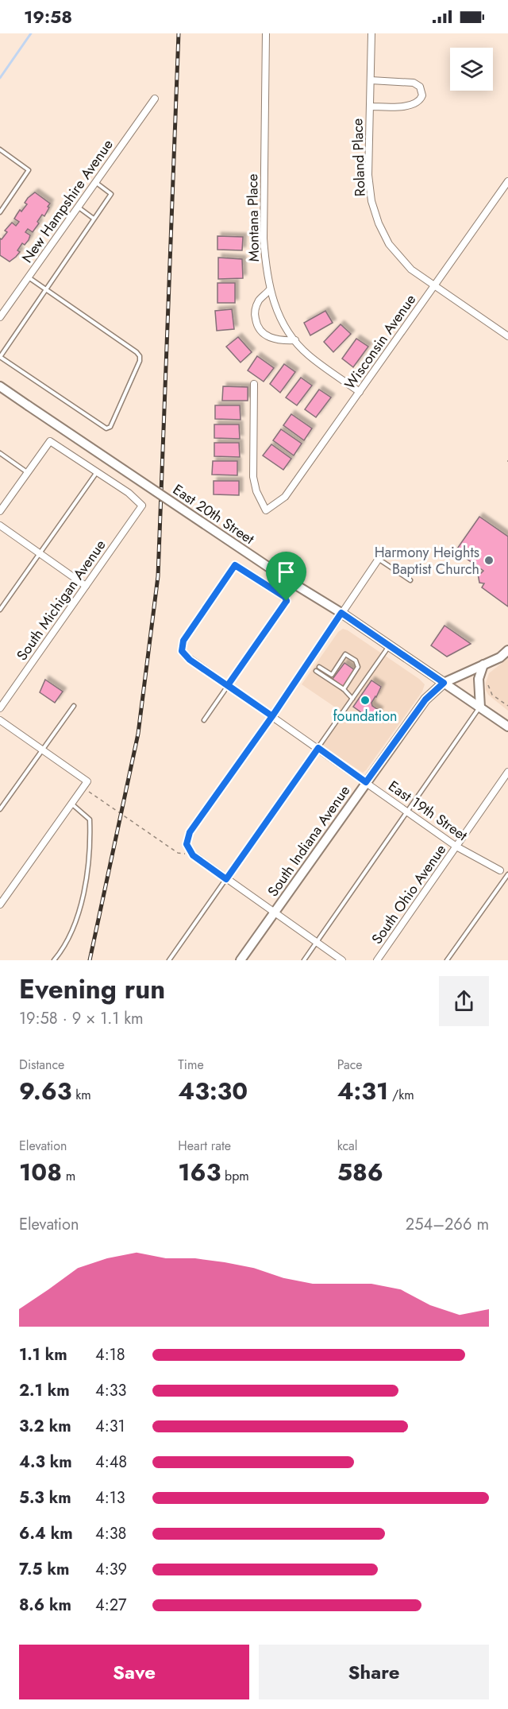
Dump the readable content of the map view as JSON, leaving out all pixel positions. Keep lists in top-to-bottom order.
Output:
{
  "streets": {
    "main road": ["East 20th Street", "South Indiana Avenue"],
    "street": [
      "Roland Place",
      "New Hampshire Avenue",
      "Montana Place",
      "Wisconsin Avenue",
      "South Michigan Avenue",
      "East 19th Street",
      "South Ohio Avenue"
    ]
  },
  "crossings": [
    ["Roland Place", "Wisconsin Avenue"],
    ["Montana Place", "Wisconsin Avenue"],
    ["East 20th Street", "South Indiana Avenue"],
    ["East 19th Street", "South Indiana Avenue"],
    ["East 19th Street", "South Ohio Avenue"]
  ],
  "places": ["Harmony Heights Baptist Church", "foundation"],
  "page": {
    "status": "19:58",
    "heading": ["Evening run", "19:58 · 9 × 1.1 km"],
    "stats": [
      ["Distance", "9.63 km"],
      ["Time", "43:30"],
      ["Pace", "4:31 /km"],
      ["Elevation", "108 m"],
      ["Heart rate", "163 bpm"],
      ["kcal", "586"]
    ],
    "chart": ["Elevation", "254–266 m"],
    "list": [
      {
        "name": "1.1 km",
        "note": "4:18"
      },
      {
        "name": "2.1 km",
        "note": "4:33"
      },
      {
        "name": "3.2 km",
        "note": "4:31"
      },
      {
        "name": "4.3 km",
        "note": "4:48"
      },
      {
        "name": "5.3 km",
        "note": "4:13"
      },
      {
        "name": "6.4 km",
        "note": "4:38"
      },
      {
        "name": "7.5 km",
        "note": "4:39"
      },
      {
        "name": "8.6 km",
        "note": "4:27"
      }
    ],
    "buttons": ["Save", "Share"]
  }
}
